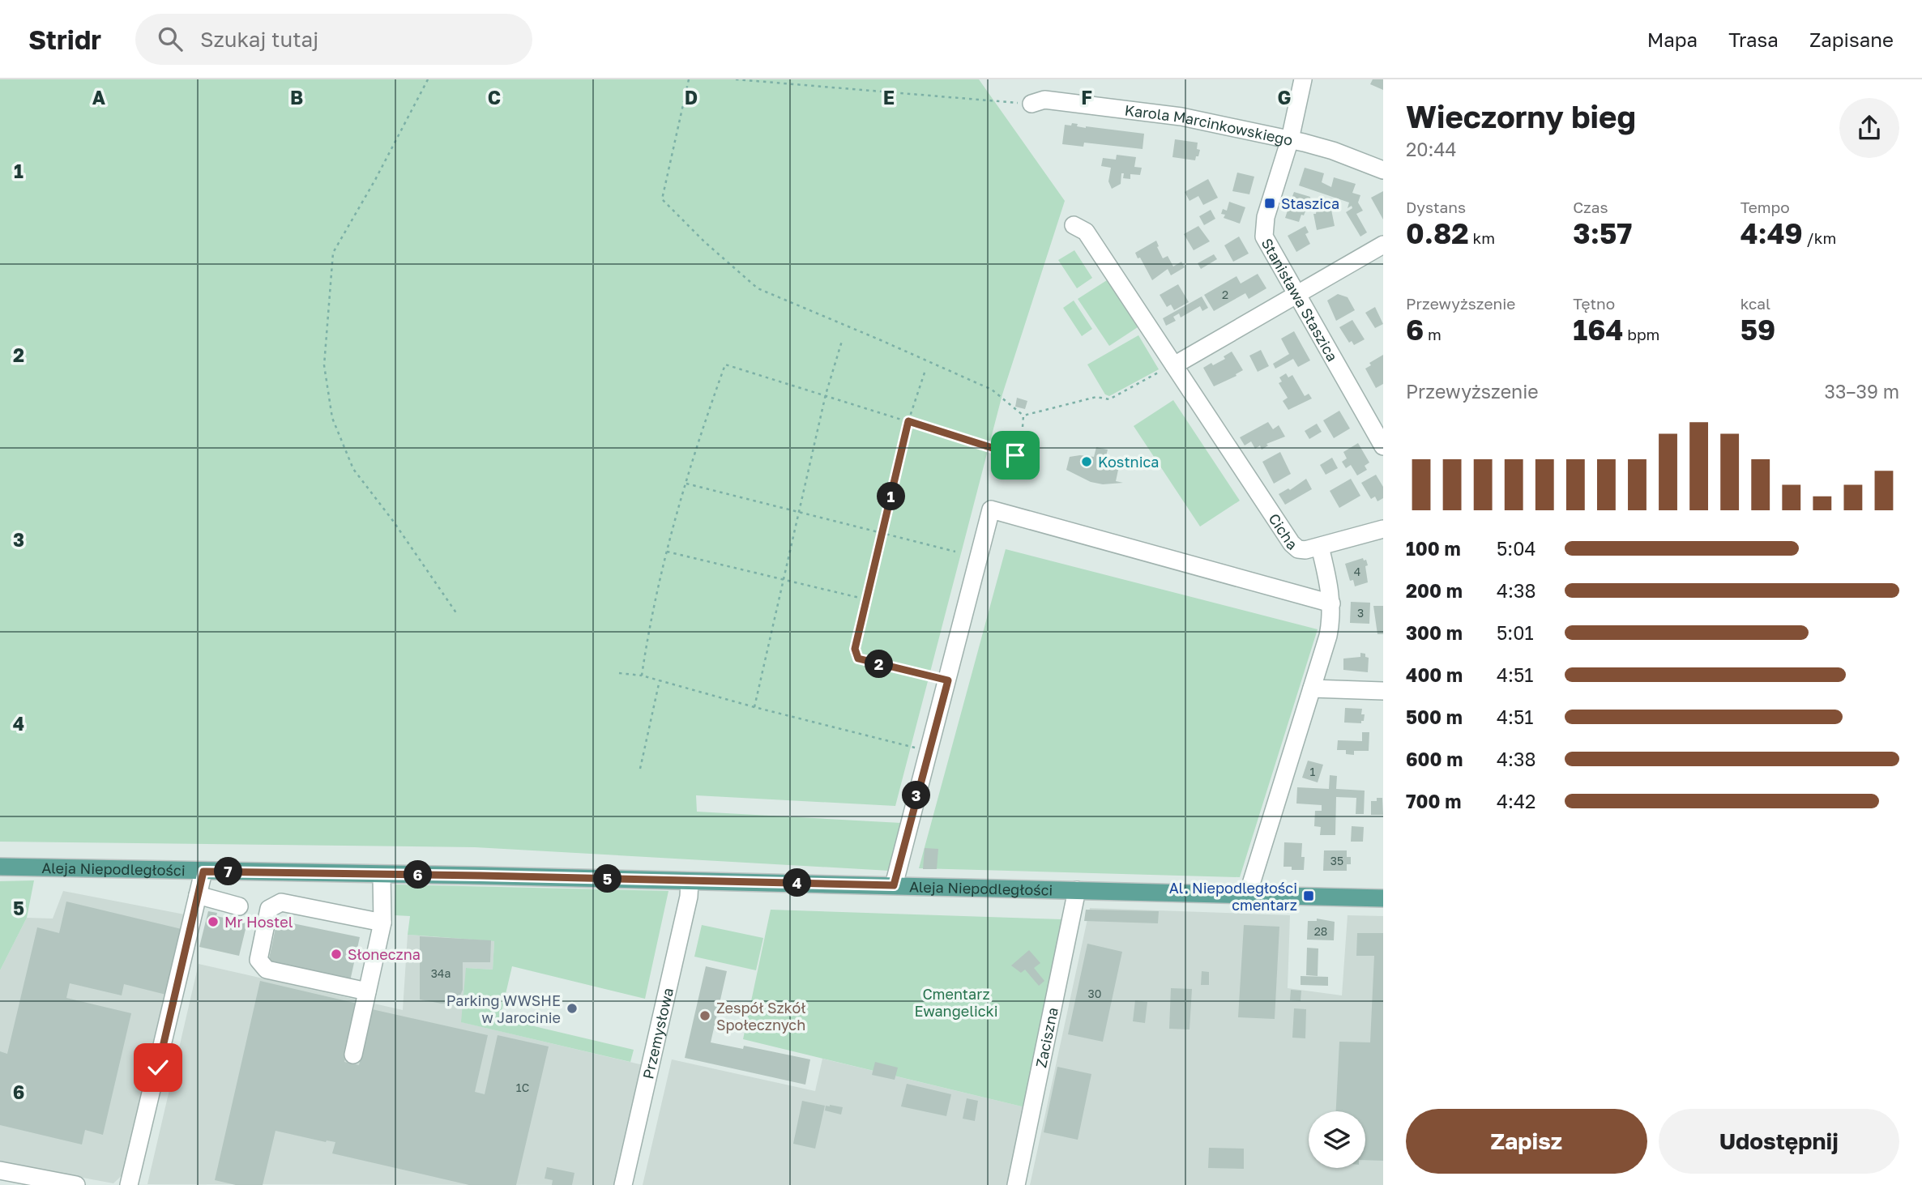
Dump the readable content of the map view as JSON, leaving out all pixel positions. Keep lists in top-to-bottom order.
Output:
{
  "streets": {
    "main road": ["Aleja Niepodległości"],
    "street": [
      "Karola Marcinkowskiego",
      "Stanisława Staszica",
      "Cicha",
      "Przemysłowa",
      "Zaciszna"
    ]
  },
  "crossings": [
    ["Karola Marcinkowskiego", "Stanisława Staszica"],
    ["Cicha", "Aleja Niepodległości"],
    ["Aleja Niepodległości", "Przemysłowa"],
    ["Aleja Niepodległości", "Zaciszna"]
  ],
  "parks": ["Cmentarz Ewangelicki"],
  "places": {
    "transit": ["Staszica", "Al. Niepodległości cmentarz"],
    "other": [
      "Kostnica",
      "Mr Hostel",
      "Słoneczna",
      "Parking WWSHE w Jarocinie",
      "Zespół Szkół Społecznych"
    ]
  },
  "house_numbers": [
    "2",
    "4",
    "3",
    "1",
    "35",
    "28",
    "34a",
    "30",
    "1C"
  ],
  "page": {
    "header": "Stridr",
    "search": "Szukaj tutaj",
    "nav": ["Mapa", "Trasa", "Zapisane"],
    "heading": ["Wieczorny bieg", "20:44"],
    "stats": [
      ["Dystans", "0.82 km"],
      ["Czas", "3:57"],
      ["Tempo", "4:49 /km"],
      ["Przewyższenie", "6 m"],
      ["Tętno", "164 bpm"],
      ["kcal", "59"]
    ],
    "chart": ["Przewyższenie", "33–39 m"],
    "pins": [
      "1",
      "2",
      "3",
      "7",
      "6",
      "5",
      "4"
    ],
    "list": [
      {
        "name": "100 m",
        "note": "5:04"
      },
      {
        "name": "200 m",
        "note": "4:38"
      },
      {
        "name": "300 m",
        "note": "5:01"
      },
      {
        "name": "400 m",
        "note": "4:51"
      },
      {
        "name": "500 m",
        "note": "4:51"
      },
      {
        "name": "600 m",
        "note": "4:38"
      },
      {
        "name": "700 m",
        "note": "4:42"
      }
    ],
    "buttons": ["Zapisz", "Udostępnij"]
  },
  "grid": {
    "columns": [
      "A",
      "B",
      "C",
      "D",
      "E",
      "F",
      "G"
    ],
    "rows": [
      "1",
      "2",
      "3",
      "4",
      "5",
      "6"
    ]
  }
}
